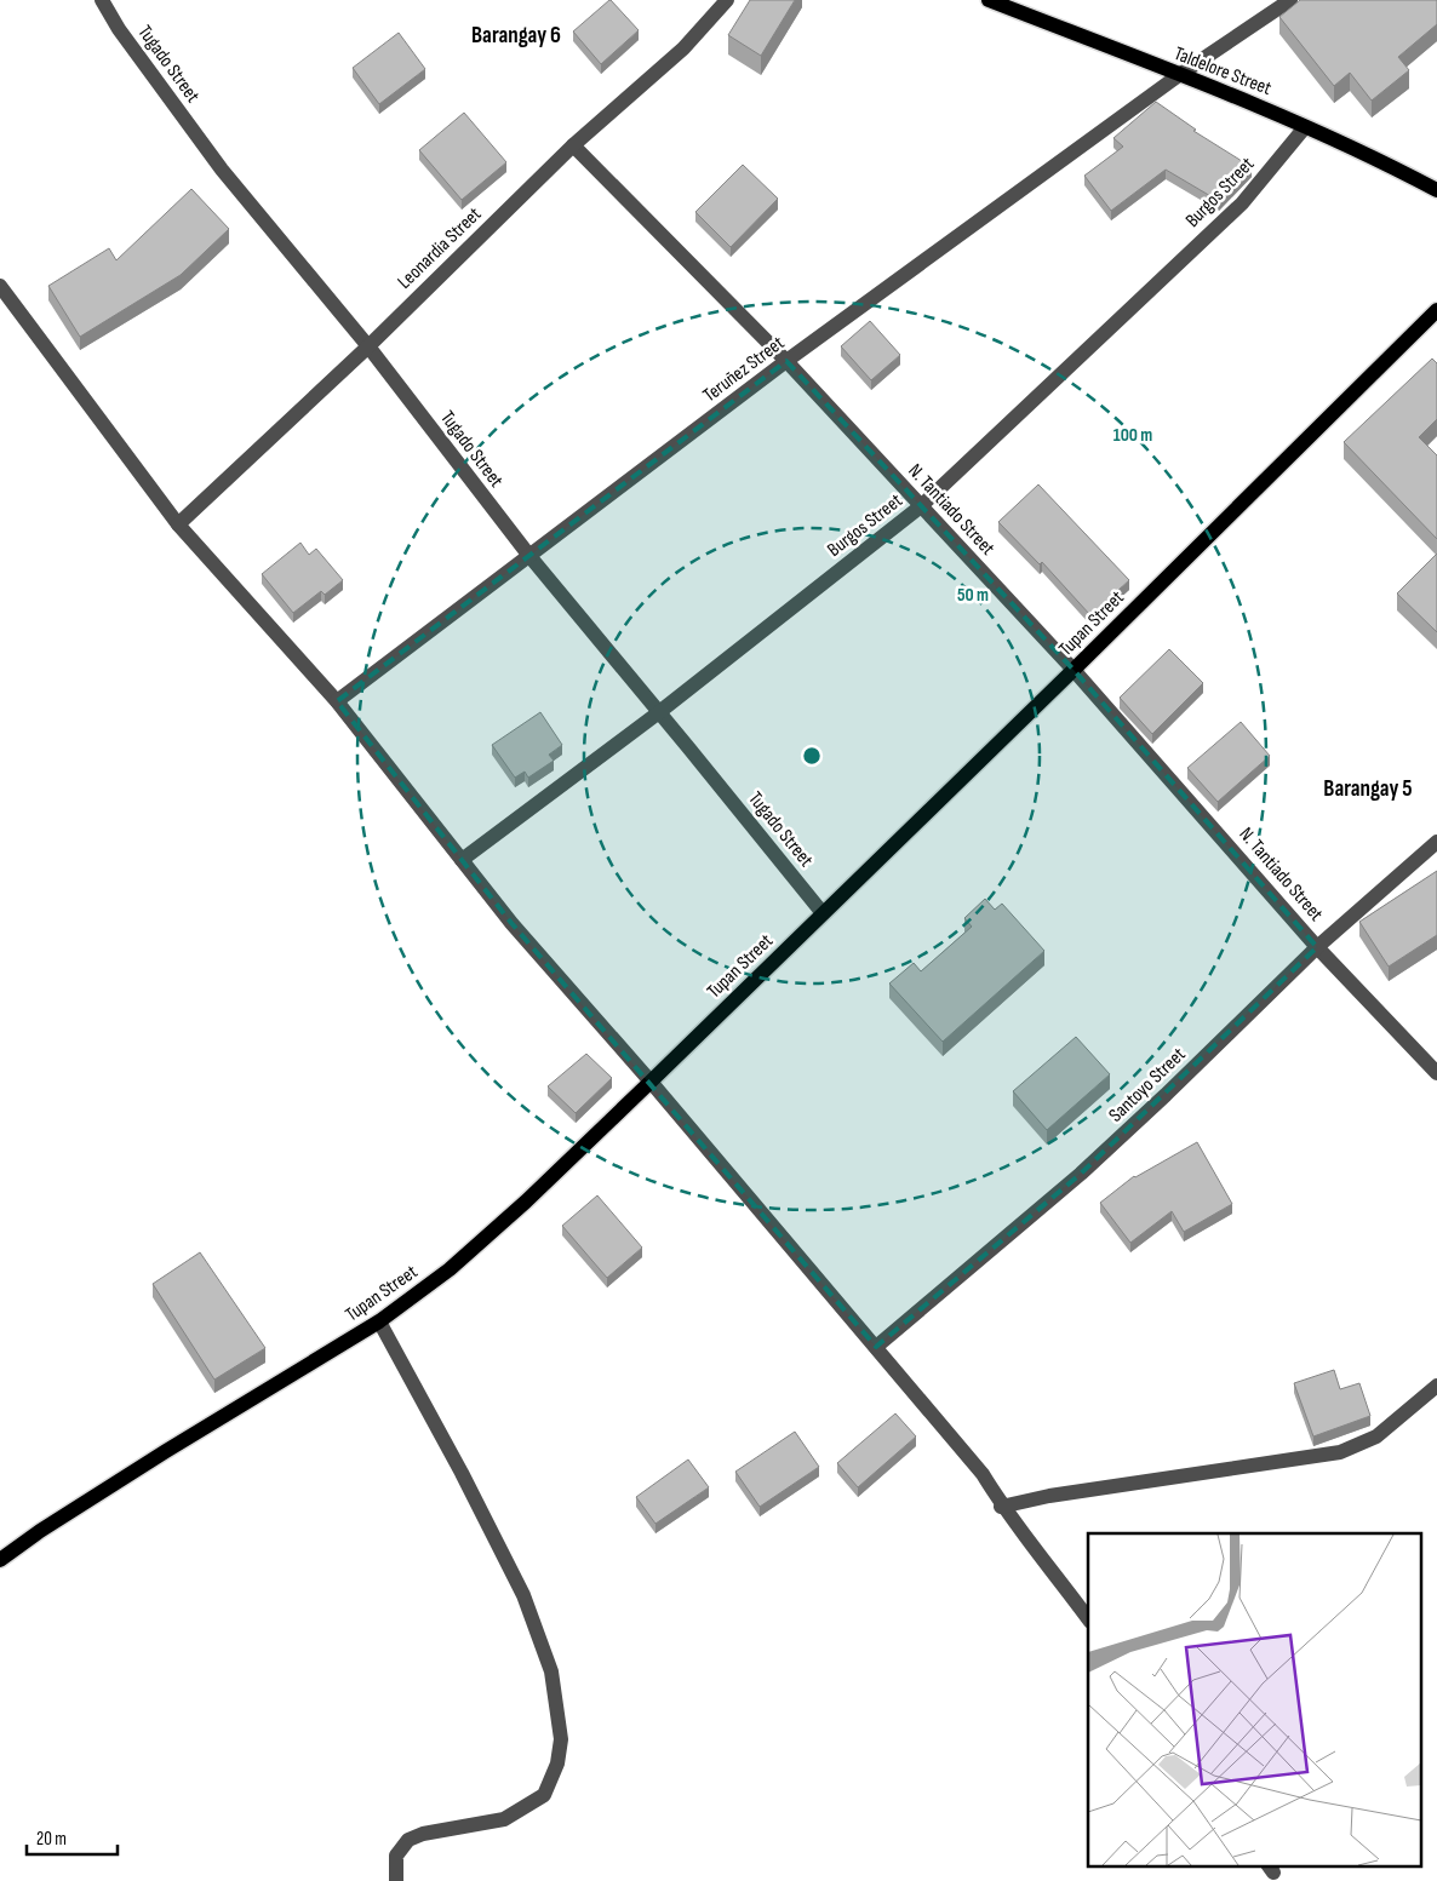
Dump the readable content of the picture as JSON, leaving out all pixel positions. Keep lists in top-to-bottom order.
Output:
{
  "streets": {
    "main road": ["Taldelore Street", "Tupan Street"],
    "street": [
      "Tugado Street",
      "Burgos Street",
      "Leonardia Street",
      "Teruñez Street",
      "N. Tantiado Street",
      "Santoyo Street"
    ]
  },
  "crossings": [
    ["Tugado Street", "Burgos Street"],
    ["Tugado Street", "Leonardia Street"],
    ["Tugado Street", "Teruñez Street"],
    ["Tugado Street", "Tupan Street"],
    ["Taldelore Street", "Burgos Street"],
    ["Taldelore Street", "Teruñez Street"],
    ["Burgos Street", "N. Tantiado Street"],
    ["Leonardia Street", "N. Tantiado Street"],
    ["Teruñez Street", "N. Tantiado Street"],
    ["N. Tantiado Street", "Tupan Street"],
    ["N. Tantiado Street", "Santoyo Street"]
  ],
  "districts": ["Barangay 6", "Barangay 5"],
  "scale_bar": "20 m",
  "rings": ["100 m", "50 m"]
}
